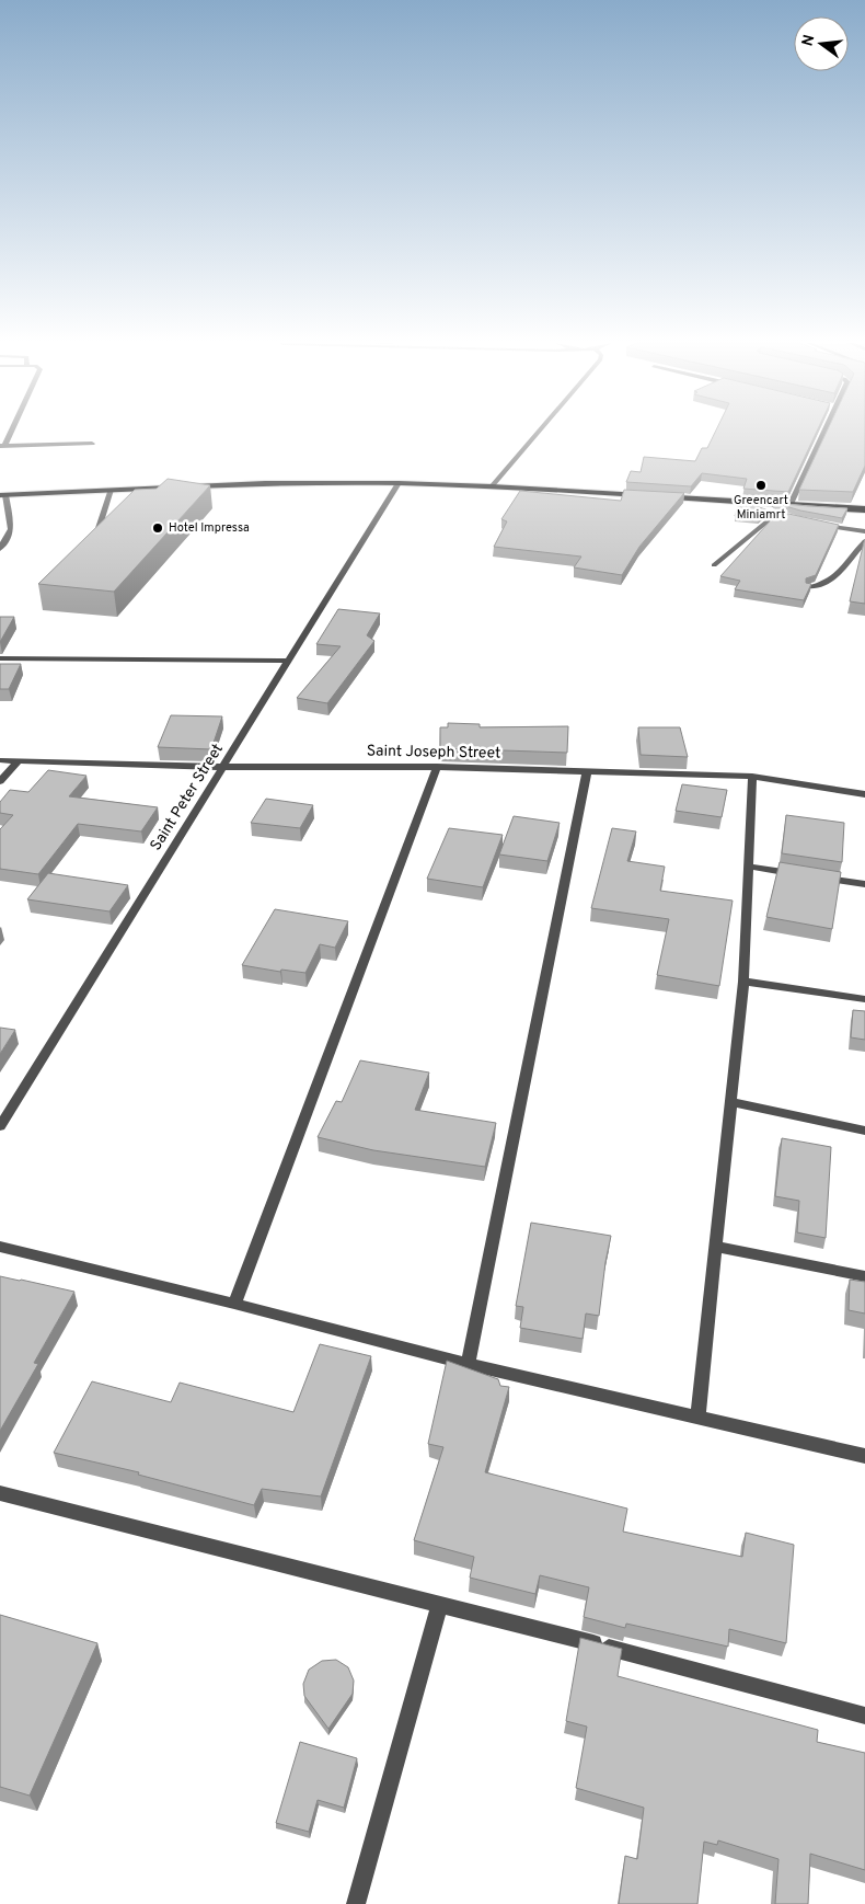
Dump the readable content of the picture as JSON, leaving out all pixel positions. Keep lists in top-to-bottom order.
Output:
{
  "streets": {
    "street": ["Saint Joseph Street", "Saint Peter Street"]
  },
  "crossings": [
    ["Saint Joseph Street", "Saint Peter Street"]
  ],
  "places": ["Greencart Miniamrt", "Hotel Impressa"],
  "north": "left"
}
